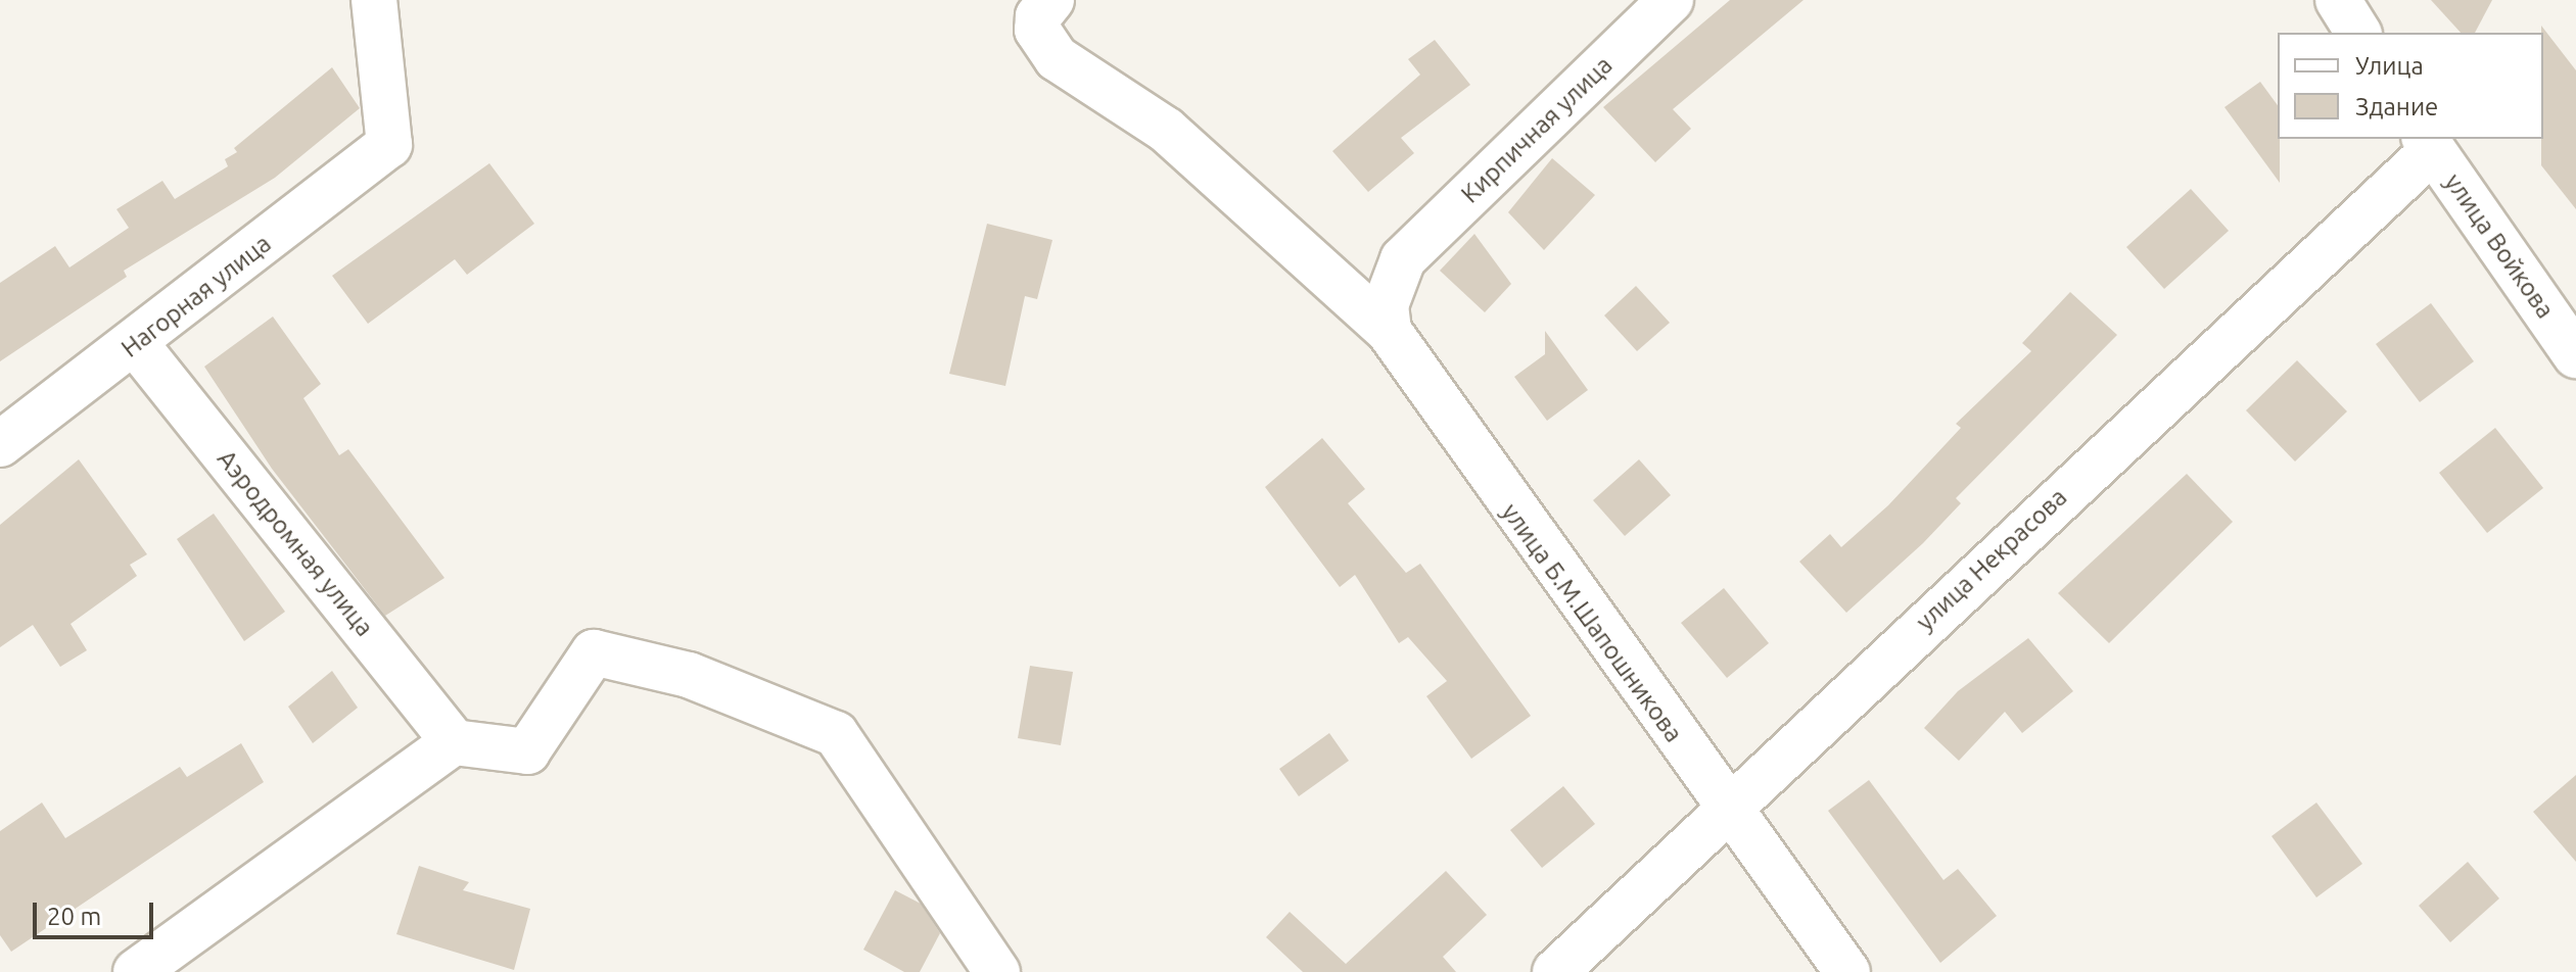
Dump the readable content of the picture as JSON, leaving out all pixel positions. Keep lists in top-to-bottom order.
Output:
{
  "streets": {
    "street": [
      "Кирпичная улица",
      "улица Войкова",
      "Нагорная улица",
      "Аэродромная улица",
      "улица Некрасова",
      "улица Б.М.Шапошникова"
    ]
  },
  "crossings": [
    ["Кирпичная улица", "улица Б.М.Шапошникова"],
    ["улица Войкова", "улица Некрасова"],
    ["Нагорная улица", "Аэродромная улица"],
    ["улица Некрасова", "улица Б.М.Шапошникова"]
  ],
  "legend": ["Улица", "Здание"],
  "scale_bar": "20 m"
}
